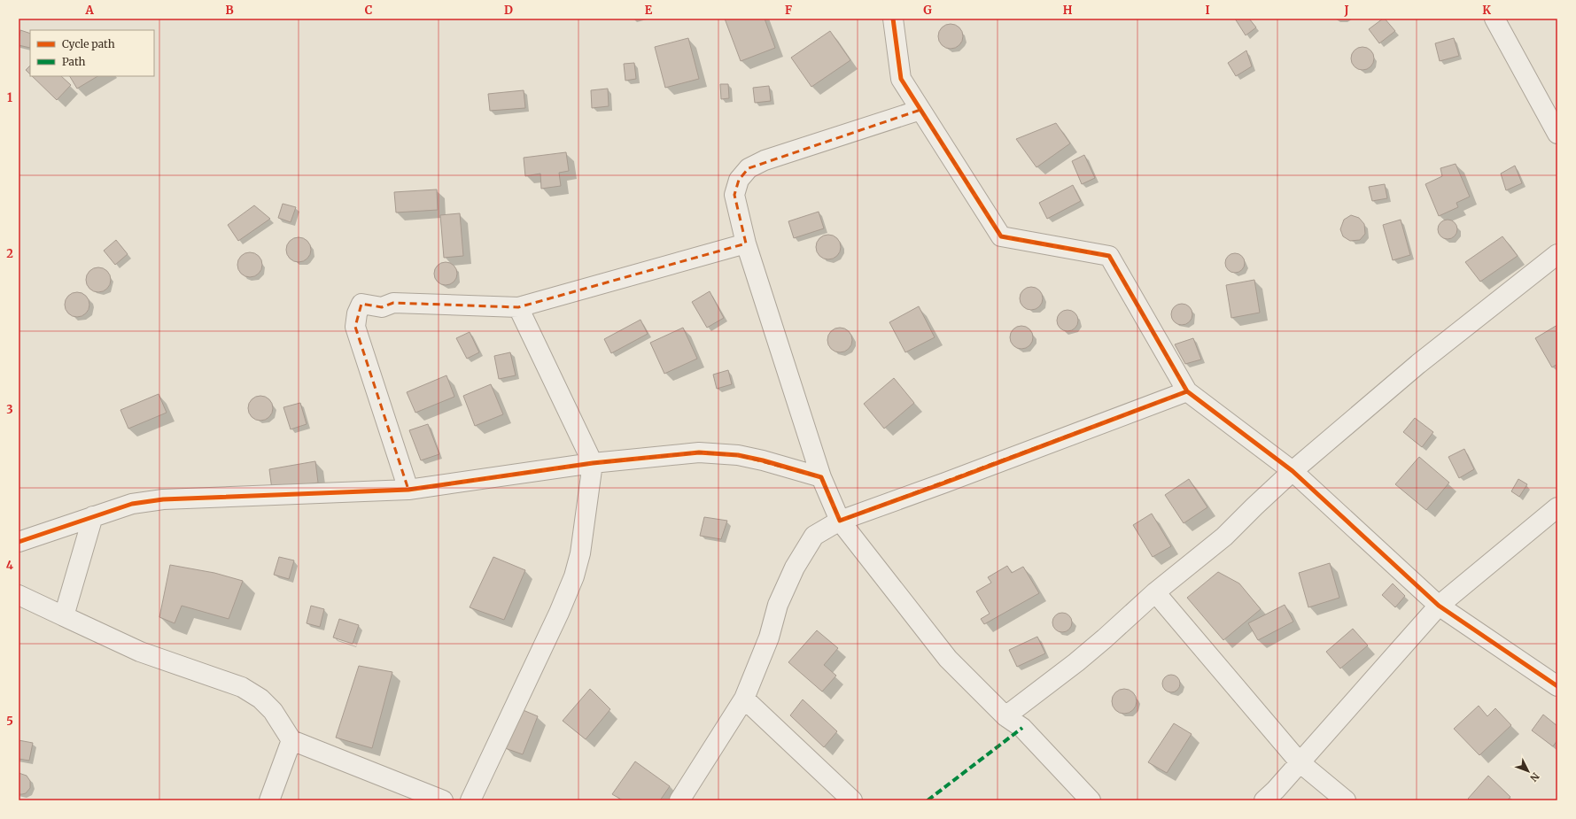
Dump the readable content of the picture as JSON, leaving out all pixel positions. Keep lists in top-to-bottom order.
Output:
{
  "legend": ["Cycle path", "Path"],
  "north": "bottom right",
  "grid": {
    "columns": [
      "A",
      "B",
      "C",
      "D",
      "E",
      "F",
      "G",
      "H",
      "I",
      "J",
      "K"
    ],
    "rows": [
      "1",
      "2",
      "3",
      "4",
      "5"
    ]
  }
}
